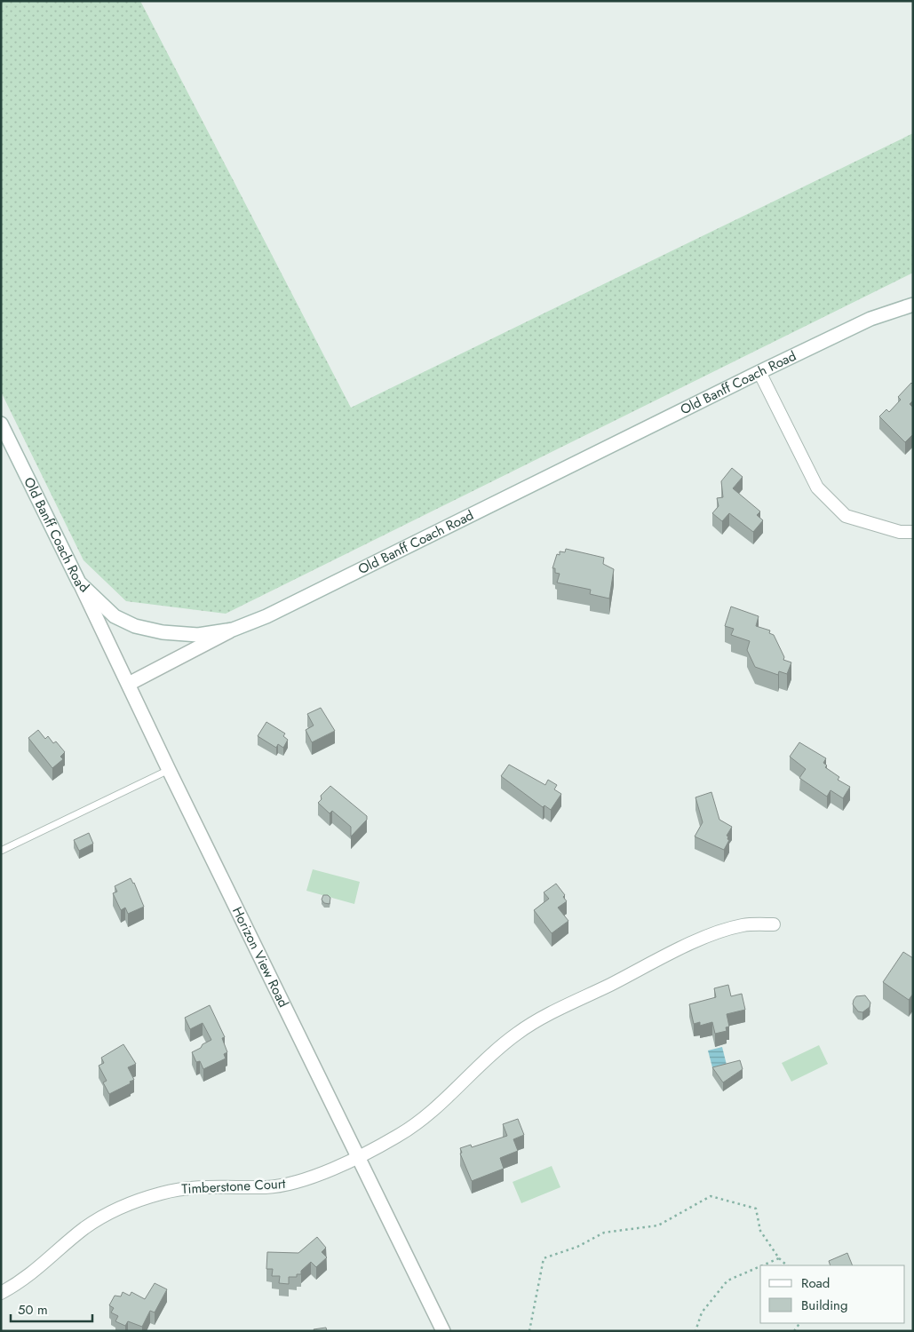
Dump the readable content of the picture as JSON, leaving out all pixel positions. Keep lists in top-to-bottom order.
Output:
{
  "streets": {
    "main road": ["Old Banff Coach Road", "Horizon View Road"],
    "street": ["Timberstone Court"]
  },
  "crossings": [
    ["Old Banff Coach Road", "Horizon View Road"],
    ["Horizon View Road", "Timberstone Court"]
  ],
  "legend": ["Road", "Building"],
  "scale_bar": "50 m"
}
